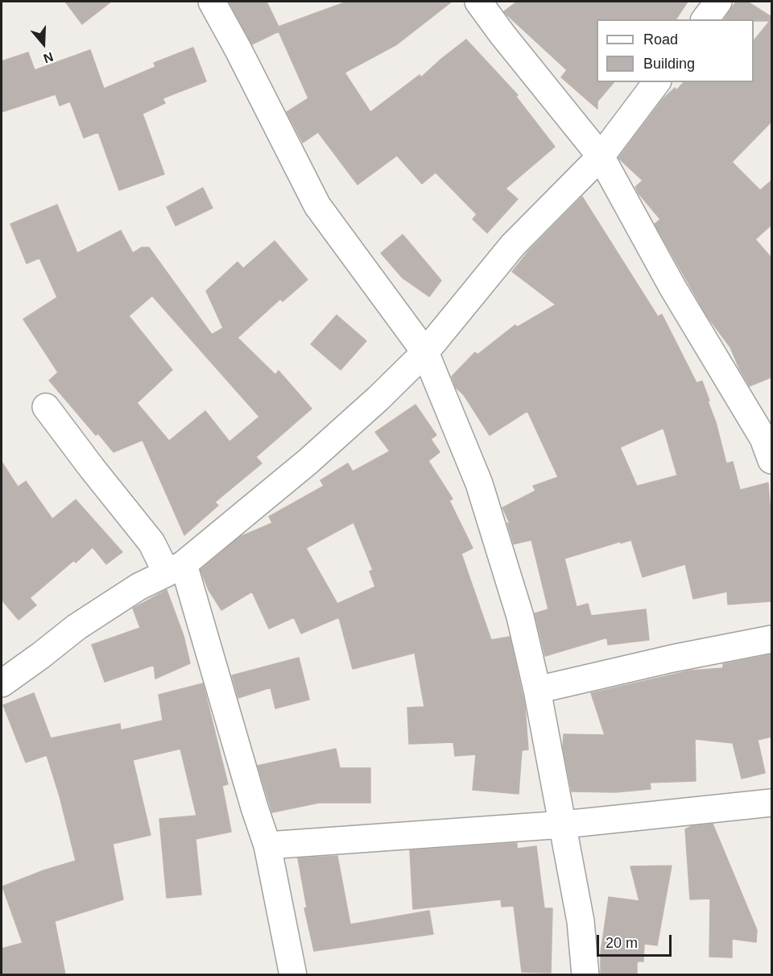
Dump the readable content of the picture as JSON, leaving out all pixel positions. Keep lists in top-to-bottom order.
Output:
{
  "legend": ["Road", "Building"],
  "scale_bar": "20 m",
  "north": "bottom"
}
